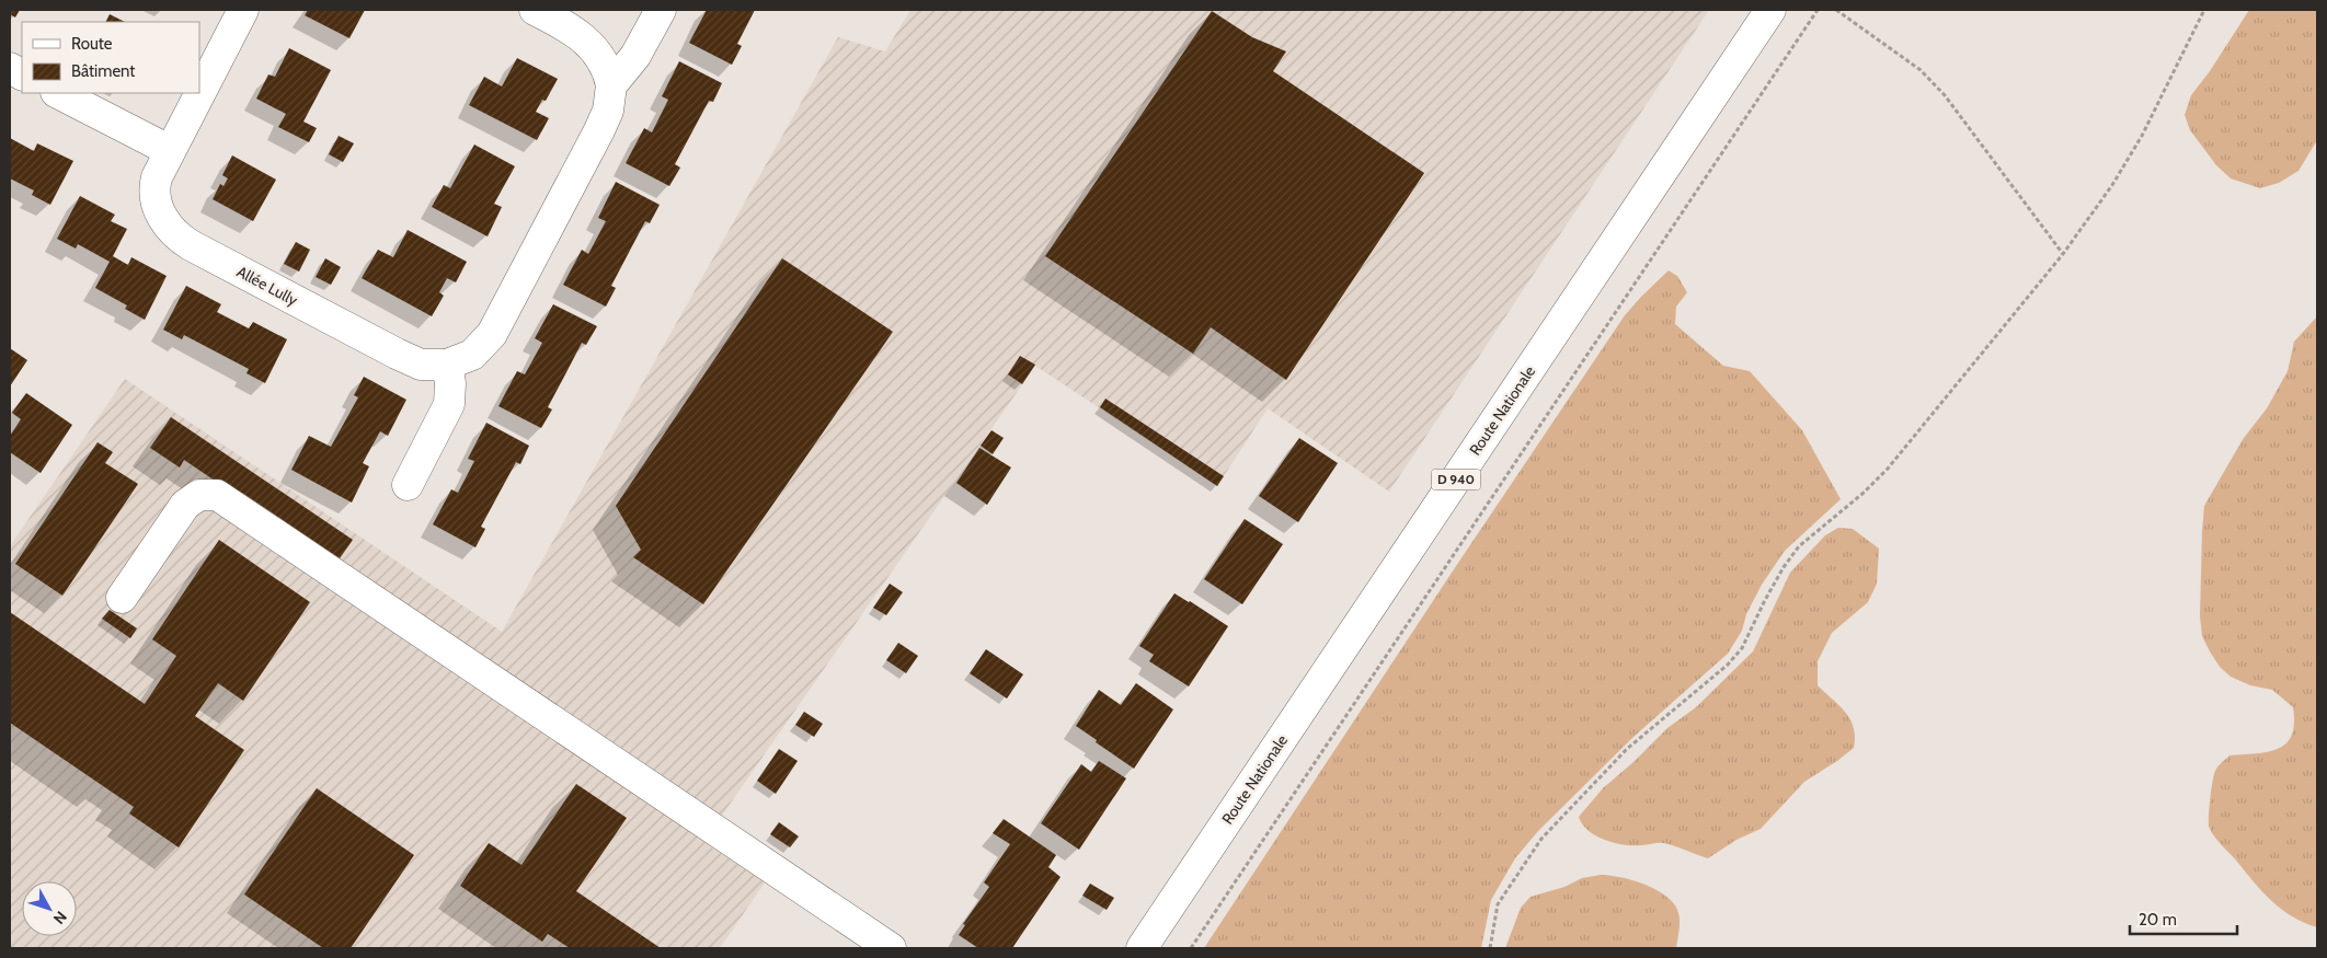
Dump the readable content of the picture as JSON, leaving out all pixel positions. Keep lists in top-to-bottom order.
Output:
{
  "streets": {
    "street": ["Allée Lully", "Route Nationale", "D 940"]
  },
  "legend": ["Route", "Bâtiment"],
  "scale_bar": "20 m",
  "north": "bottom right"
}
